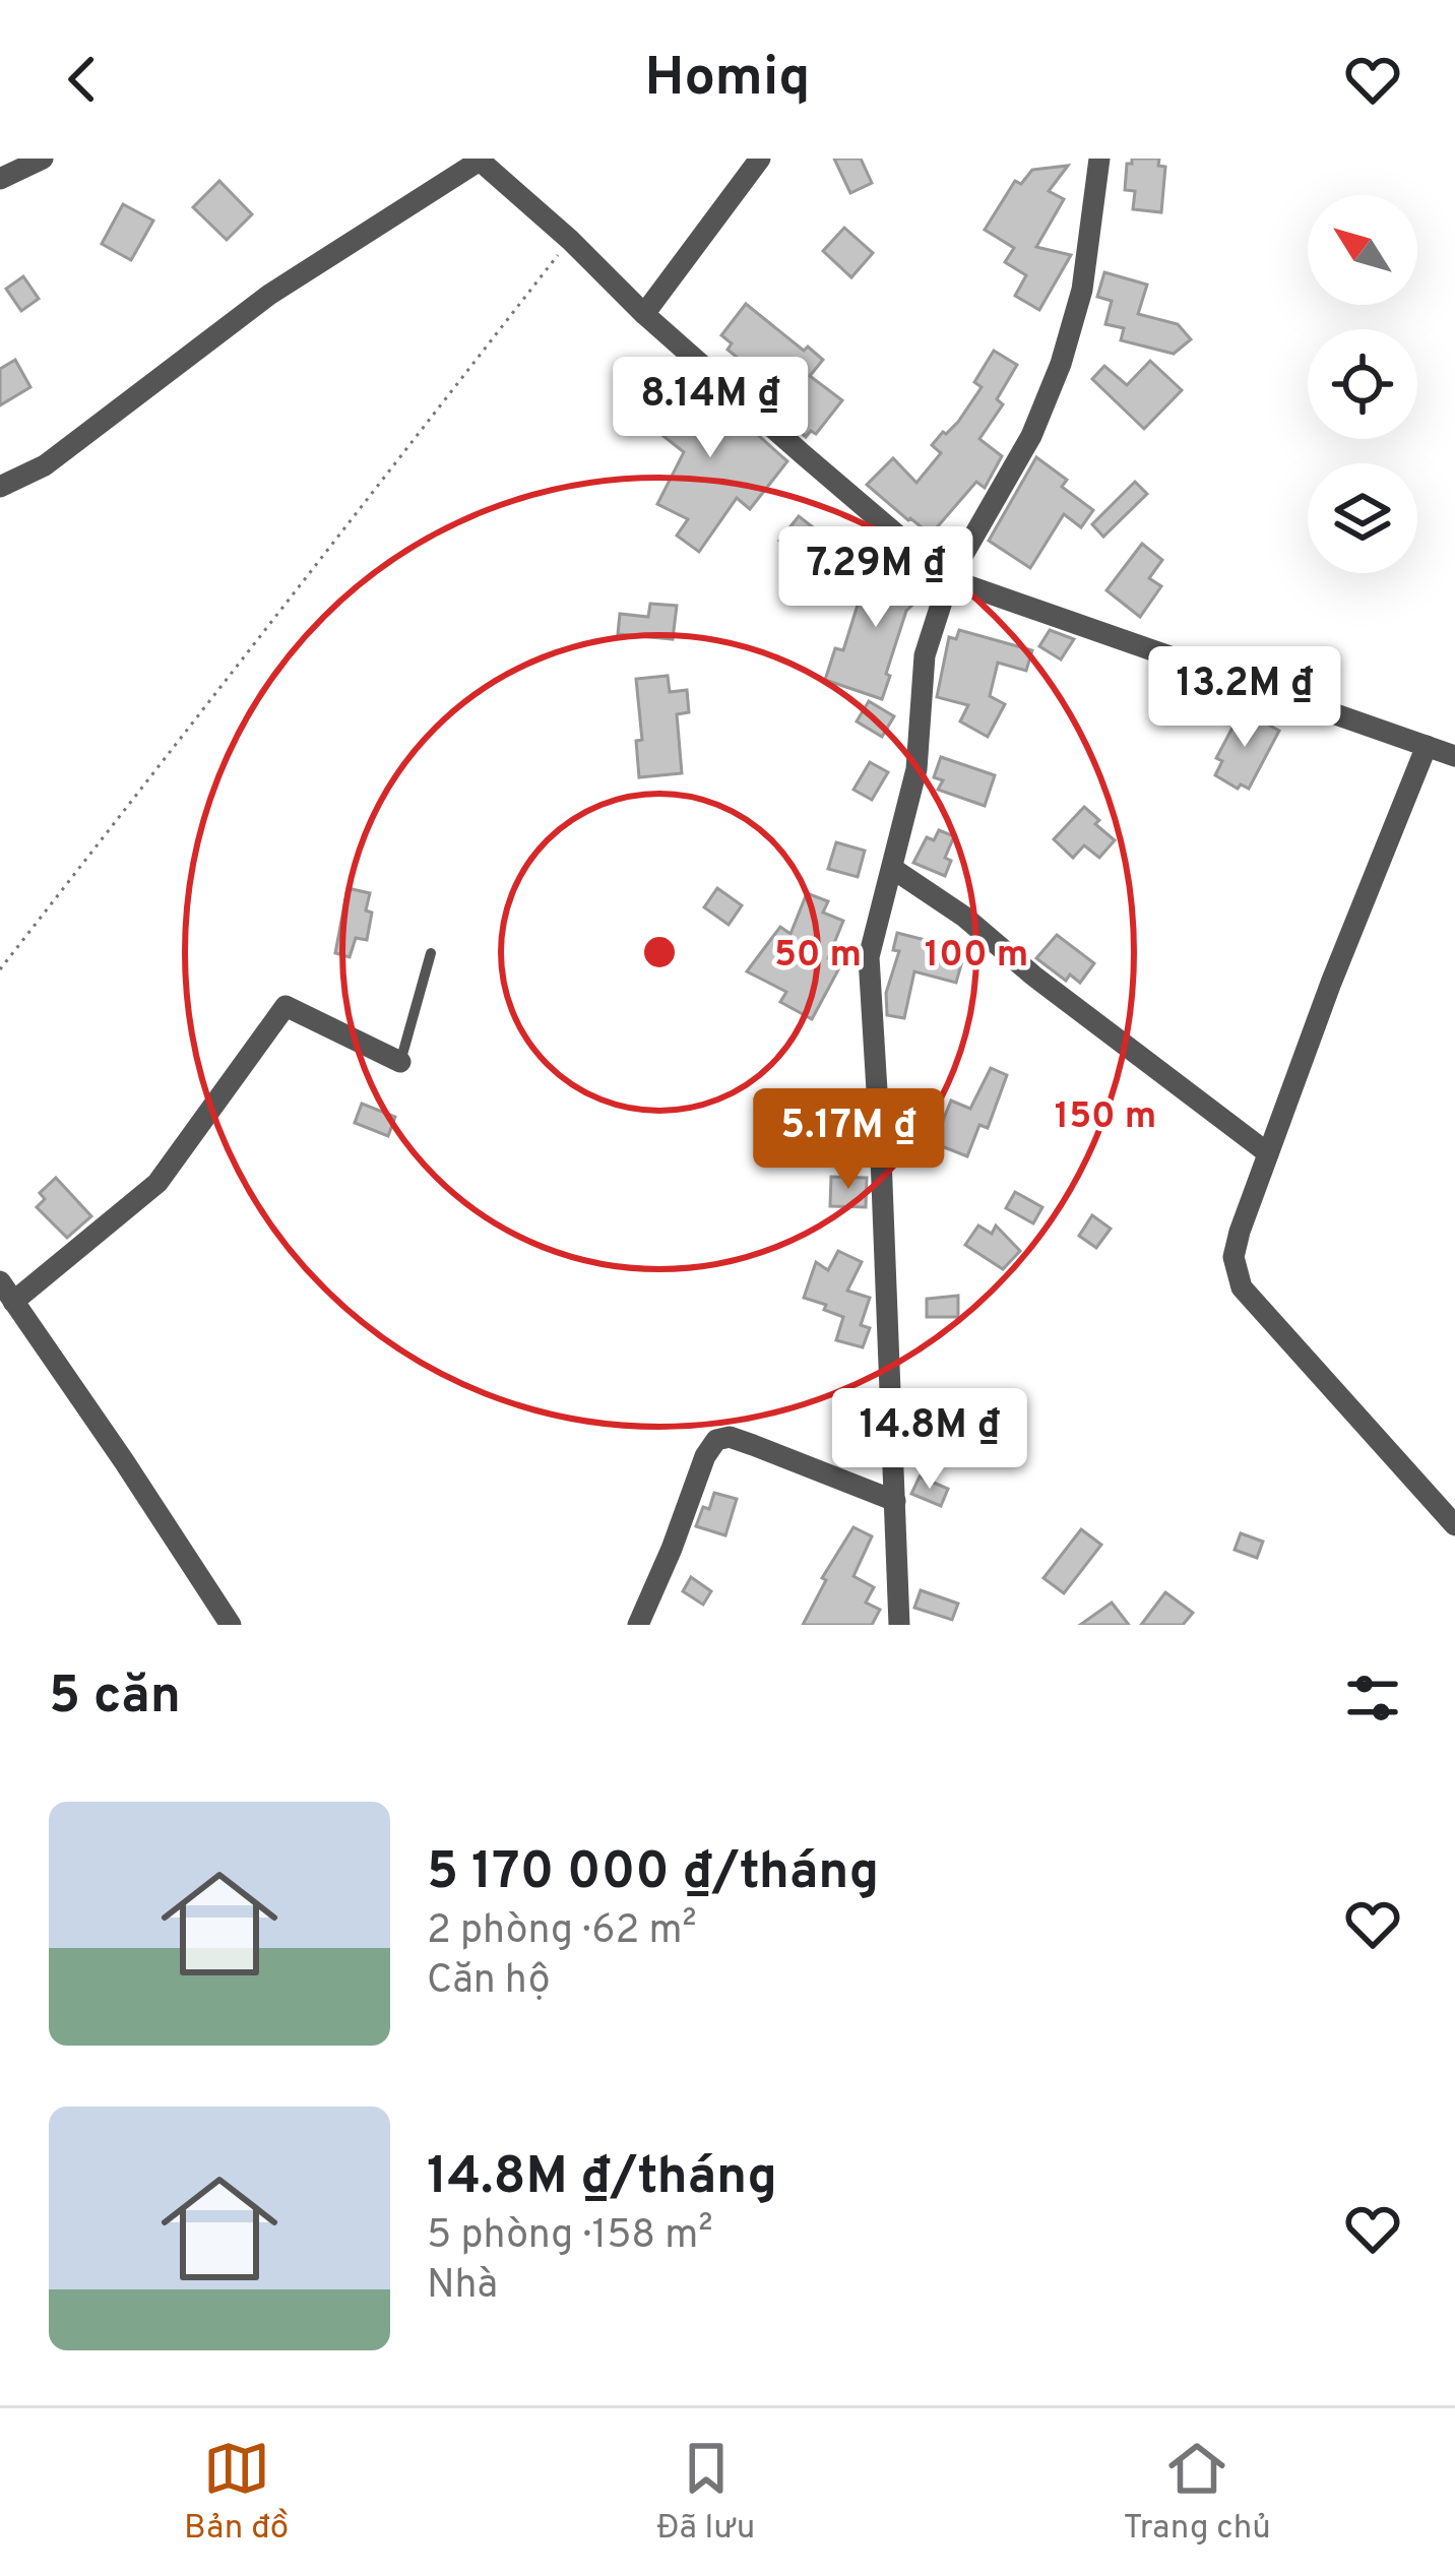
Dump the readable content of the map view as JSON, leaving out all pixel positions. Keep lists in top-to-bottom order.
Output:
{
  "north": "top left",
  "page": {
    "header": "Homiq",
    "price": [
      "8.14M ₫",
      "7.29M ₫",
      "13.2M ₫",
      "5.17M ₫",
      "14.8M ₫"
    ],
    "heading": "5 căn",
    "list": [
      {
        "name": "5 170 000 ₫/tháng",
        "note": "2 phòng · 62 m² · Căn hộ"
      },
      {
        "name": "14.8M ₫/tháng",
        "note": "5 phòng · 158 m² · Nhà"
      }
    ],
    "tabs": ["Bản đồ", "Đã lưu", "Trang chủ"]
  },
  "rings": ["50 m", "100 m", "150 m"]
}
